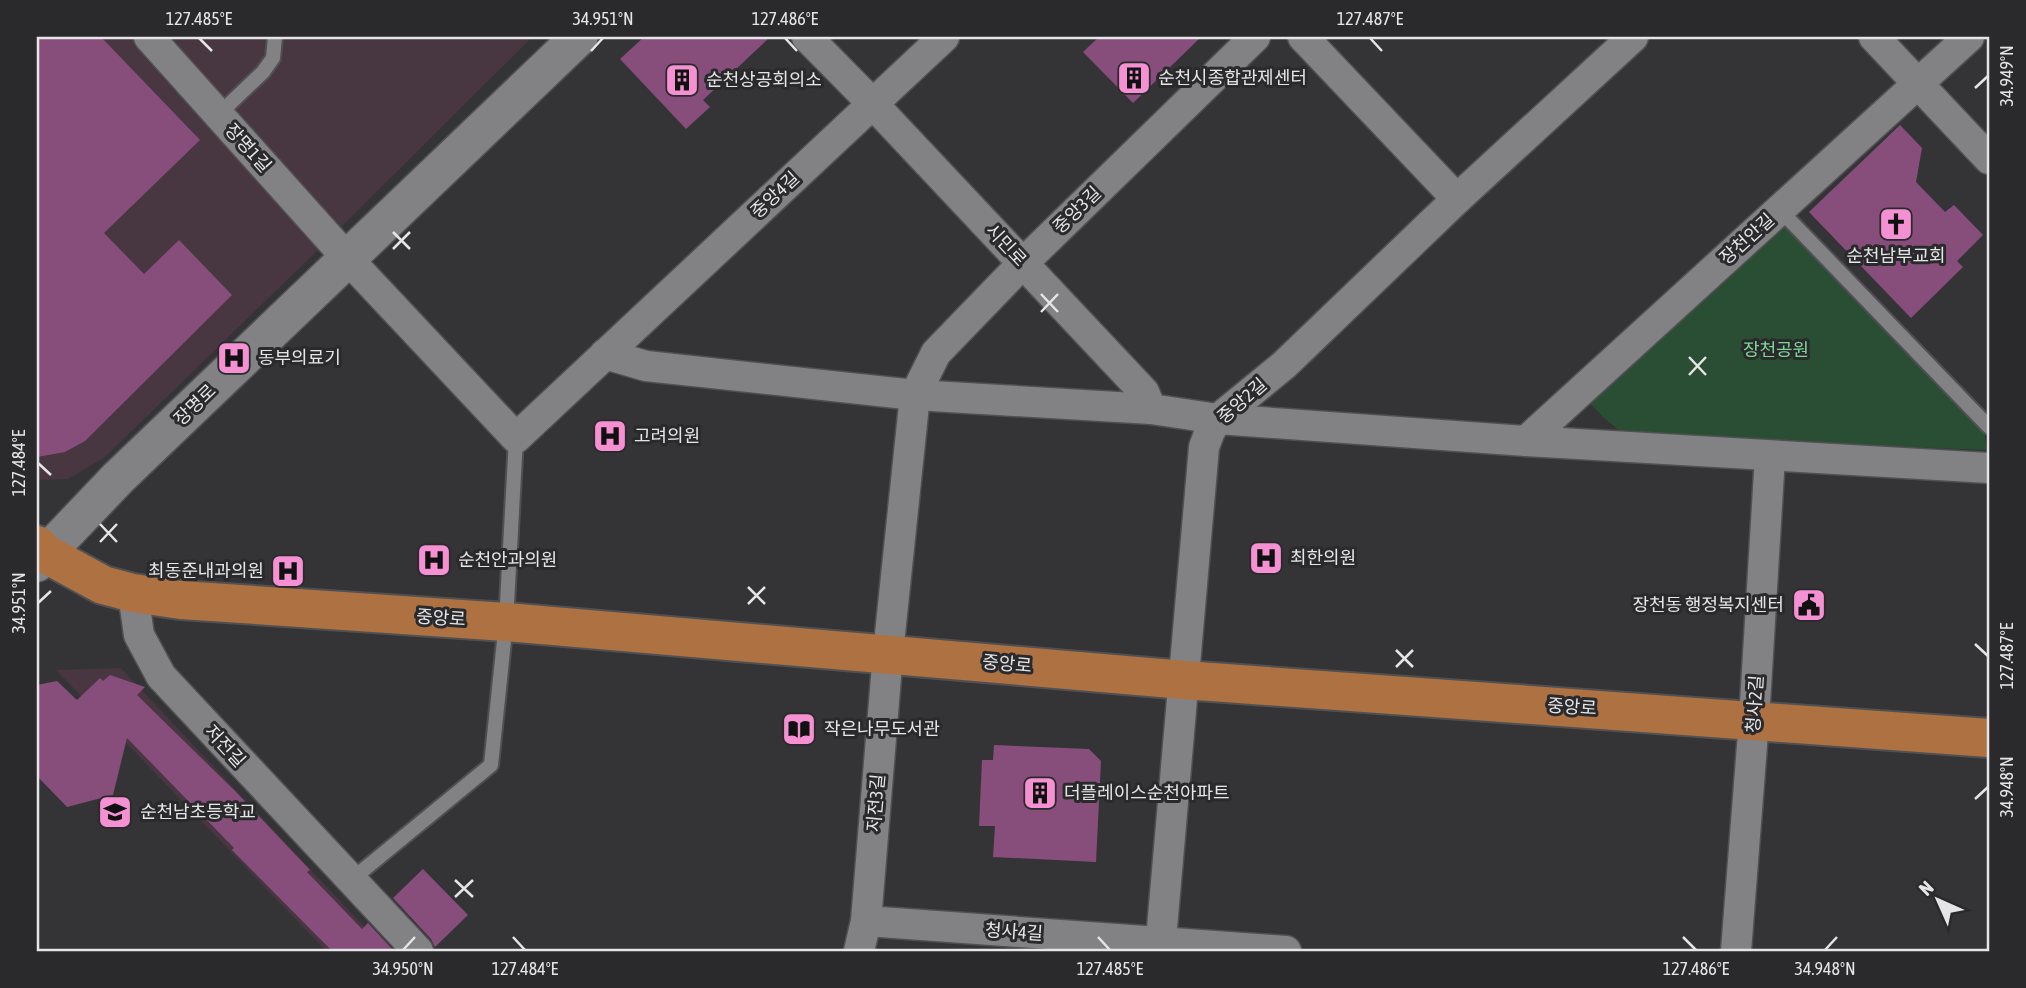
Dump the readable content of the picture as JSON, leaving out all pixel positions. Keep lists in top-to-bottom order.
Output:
{
  "streets": {
    "main road": ["중앙로"],
    "street": [
      "장명1길",
      "중앙4길",
      "중앙3길",
      "장천안길",
      "시민로",
      "중앙2길",
      "장명로",
      "청사2길",
      "저전길",
      "저전3길",
      "청사4길"
    ]
  },
  "crossings": [
    ["장명1길", "장명로"],
    ["중앙4길", "시민로"],
    ["중앙3길", "시민로"],
    ["중앙3길", "중앙로"],
    ["중앙3길", "저전3길"],
    ["중앙2길", "중앙로"],
    ["중앙2길", "청사4길"],
    ["장명로", "중앙로"],
    ["중앙로", "청사2길"],
    ["중앙로", "저전길"],
    ["중앙로", "저전3길"],
    ["저전3길", "청사4길"]
  ],
  "parks": ["장천공원"],
  "places": {
    "building": ["순천시종합관제센터", "순천상공회의소", "더플레이스순천아파트"],
    "church": ["순천남부교회"],
    "hospital": [
      "동부의료기",
      "고려의원",
      "최한의원",
      "순천안과의원",
      "최동준내과의원"
    ],
    "public building": ["장천동 행정복지센터"],
    "library": ["작은나무도서관"],
    "school or university": ["순천남초등학교"]
  },
  "north": "top left",
  "coordinates": [
    "127.485°E",
    "34.951°N",
    "127.486°E",
    "127.487°E",
    "34.949°N",
    "127.484°E",
    "34.948°N",
    "34.950°N"
  ]
}
